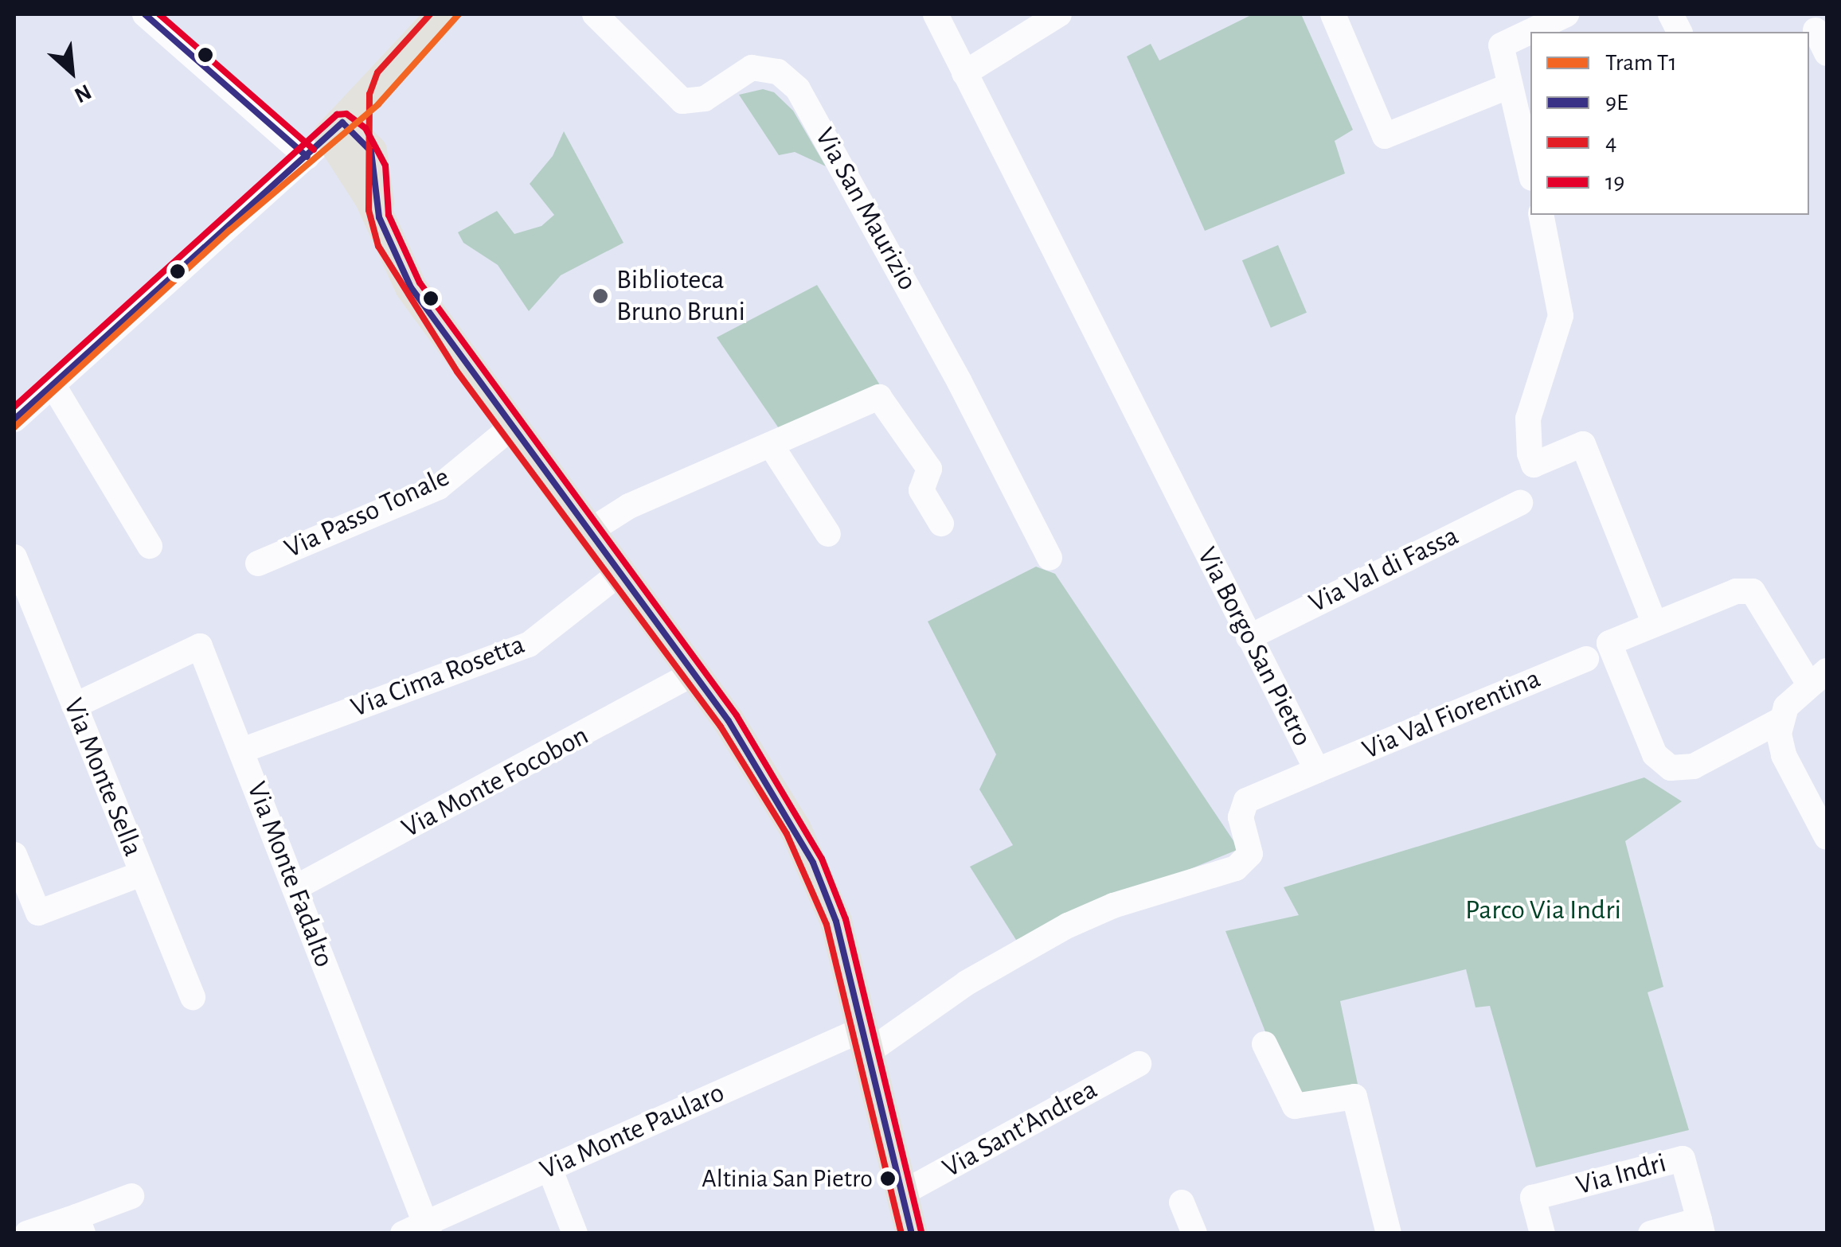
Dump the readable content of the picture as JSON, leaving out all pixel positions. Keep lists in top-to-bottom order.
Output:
{
  "streets": {
    "street": [
      "Via San Maurizio",
      "Via Passo Tonale",
      "Via Val di Fassa",
      "Via Borgo San Pietro",
      "Via Cima Rosetta",
      "Via Val Fiorentina",
      "Via Monte Sella",
      "Via Monte Focobon",
      "Via Monte Fadalto",
      "Via Sant'Andrea",
      "Via Monte Paularo",
      "Via Indri"
    ]
  },
  "crossings": [
    ["Via Val di Fassa", "Via Borgo San Pietro"],
    ["Via Borgo San Pietro", "Via Val Fiorentina"],
    ["Via Borgo San Pietro", "Via Monte Paularo"],
    ["Via Cima Rosetta", "Via Monte Fadalto"],
    ["Via Monte Sella", "Via Monte Fadalto"],
    ["Via Monte Focobon", "Via Monte Fadalto"],
    ["Via Monte Fadalto", "Via Monte Paularo"]
  ],
  "parks": ["Parco Via Indri"],
  "places": ["Biblioteca Bruno Bruni", "Altinia San Pietro"],
  "lines": [
    "tram line T1",
    "transit line 9E",
    "transit line 4",
    "transit line 19"
  ],
  "legend": [
    "Tram T1",
    "9E",
    "4",
    "19"
  ],
  "north": "bottom right"
}
